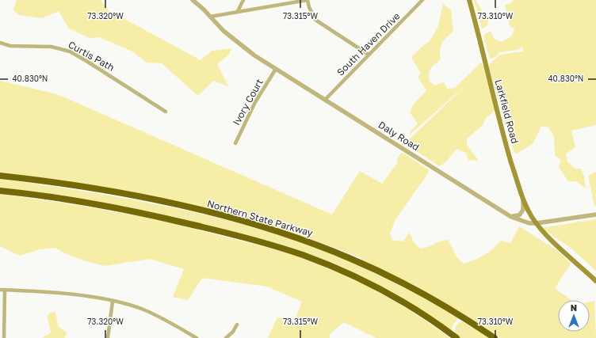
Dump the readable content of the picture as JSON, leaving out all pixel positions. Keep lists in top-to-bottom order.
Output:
{
  "streets": {
    "highway": ["Northern State Parkway"],
    "main road": ["Larkfield Road"],
    "street": [
      "South Haven Drive",
      "Curtis Path",
      "Ivory Court",
      "Daly Road"
    ]
  },
  "crossings": [
    ["South Haven Drive", "Daly Road"],
    ["Ivory Court", "Daly Road"],
    ["Larkfield Road", "Daly Road"]
  ],
  "north": "top",
  "coordinates": [
    "73.320°W",
    "73.315°W",
    "73.310°W",
    "40.830°N"
  ]
}
